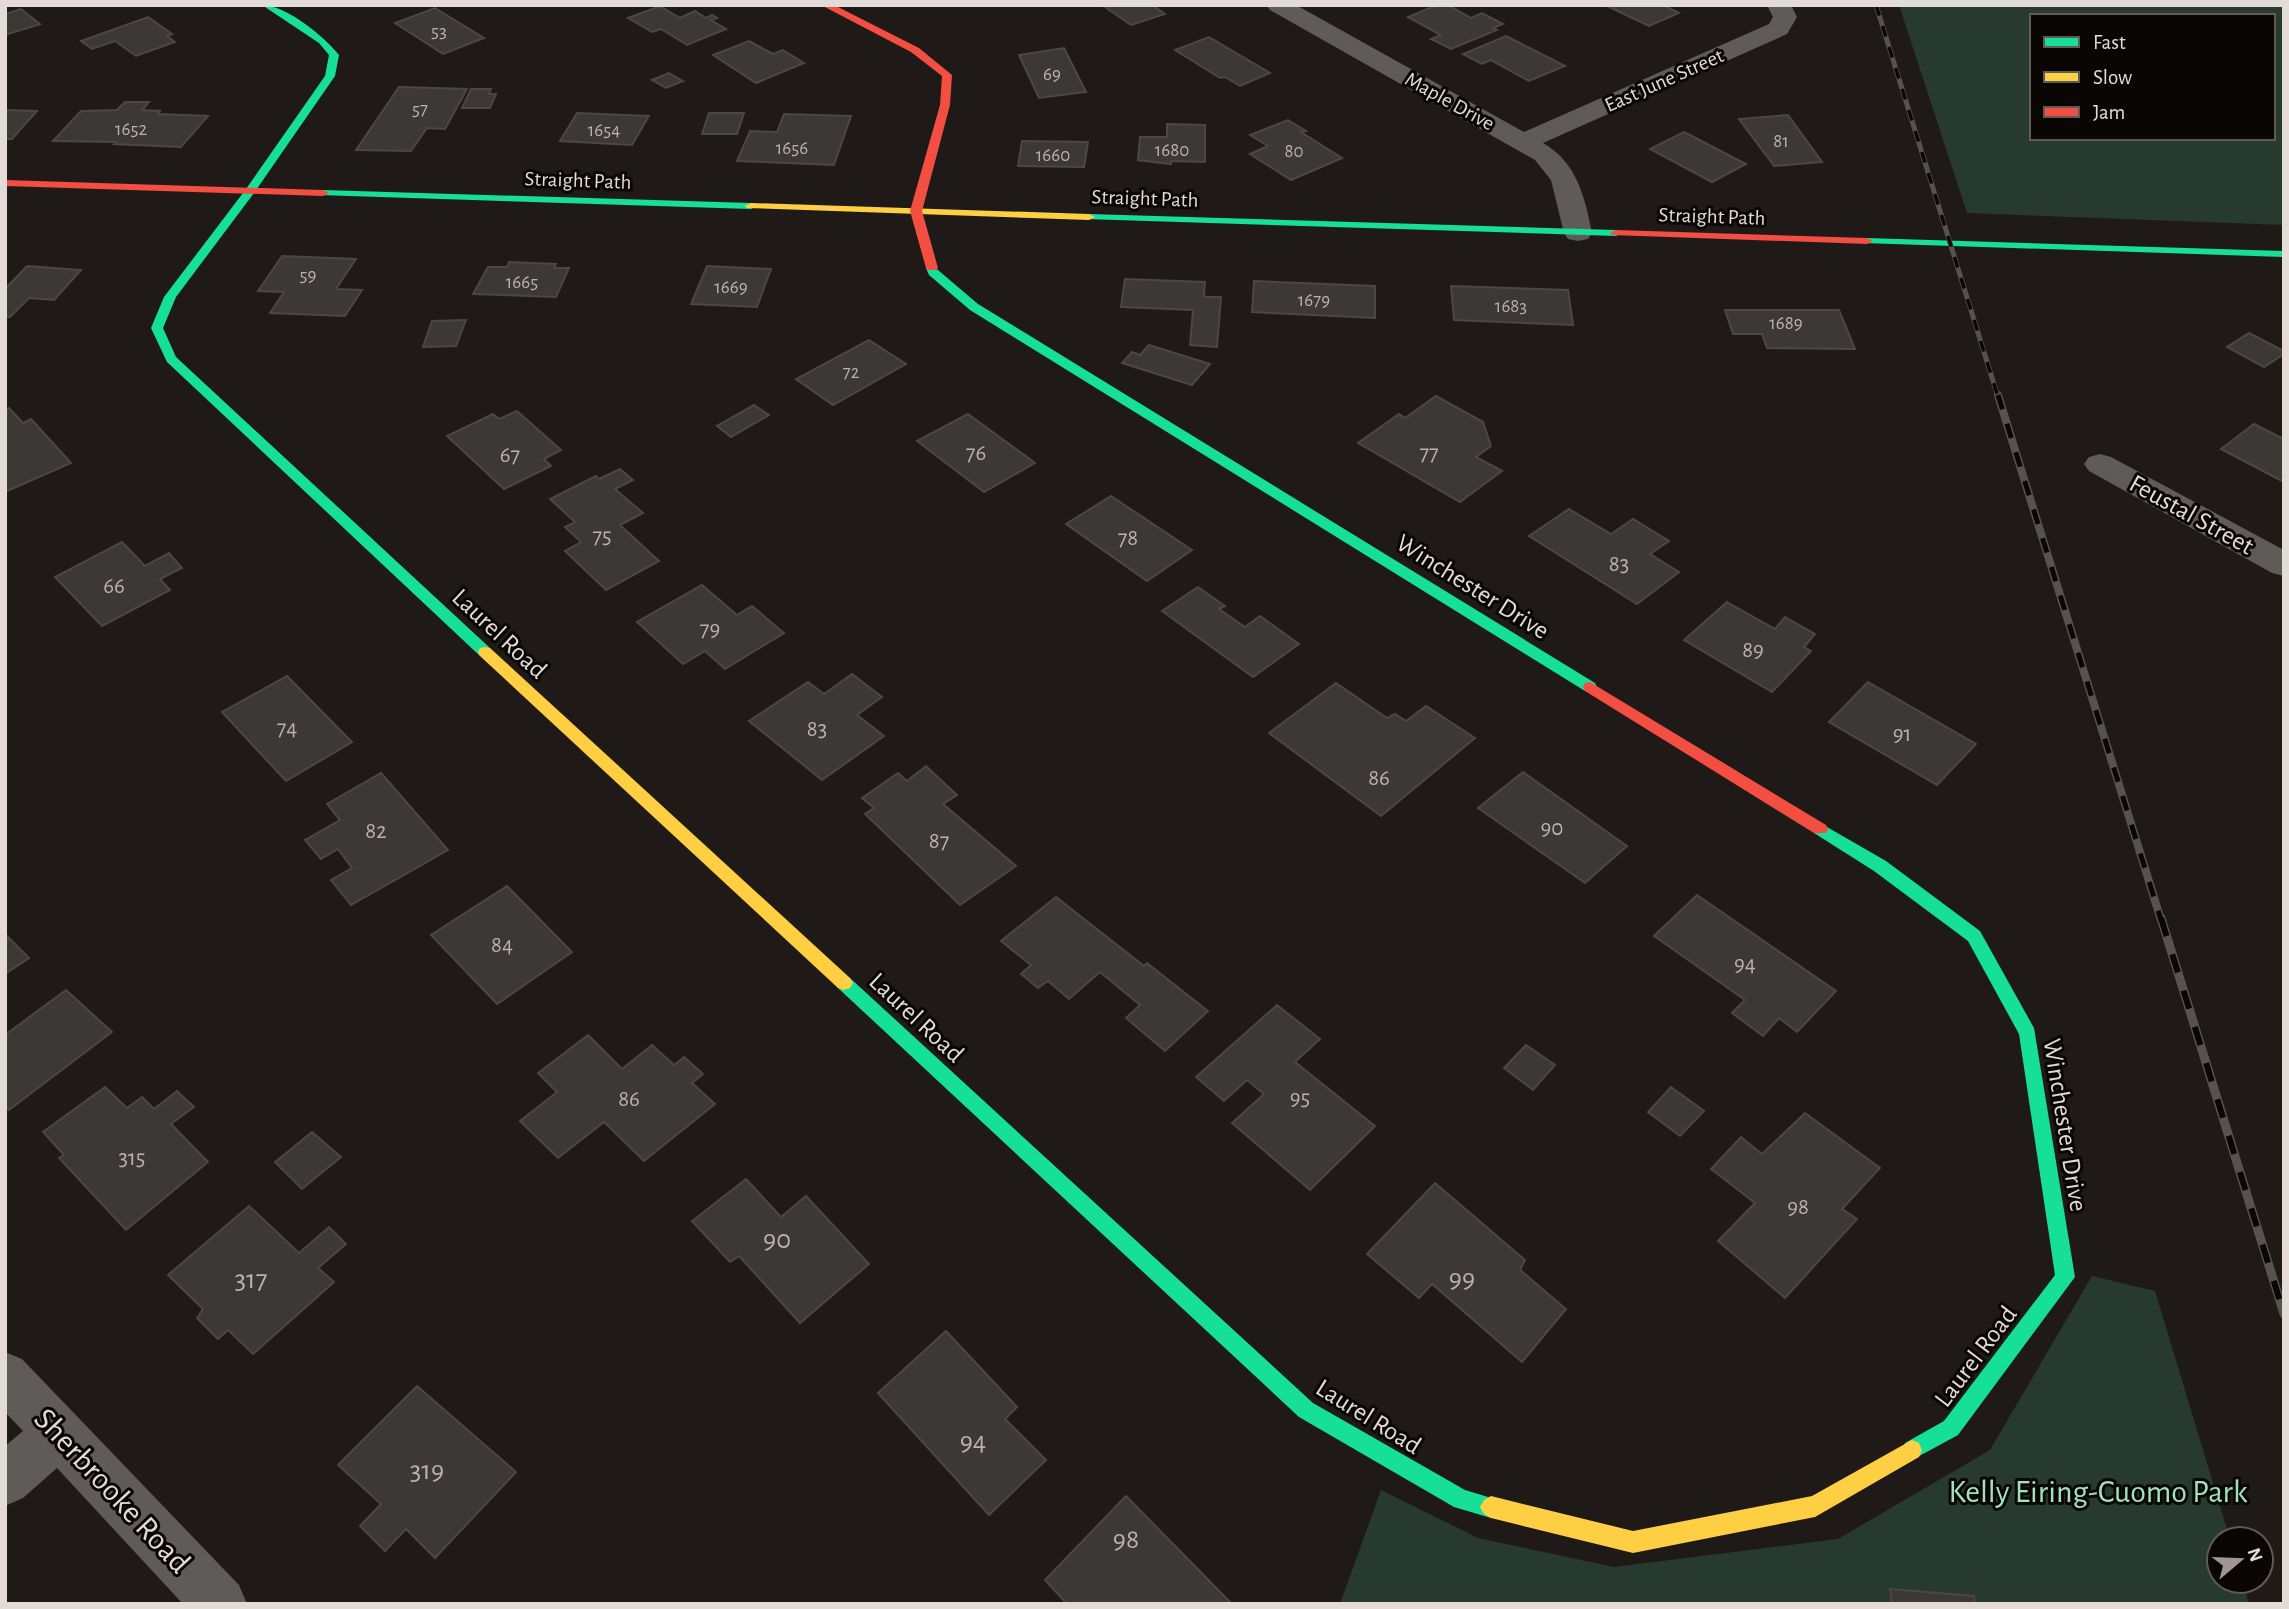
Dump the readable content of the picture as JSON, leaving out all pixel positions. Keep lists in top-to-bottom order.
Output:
{
  "streets": {
    "street": [
      "East June Street",
      "Maple Drive",
      "Straight Path",
      "Feustal Street",
      "Winchester Drive",
      "Laurel Road",
      "Sherbrooke Road"
    ]
  },
  "crossings": [
    ["East June Street", "Maple Drive"],
    ["Maple Drive", "Straight Path"],
    ["Straight Path", "Winchester Drive"],
    ["Straight Path", "Laurel Road"],
    ["Winchester Drive", "Laurel Road"]
  ],
  "parks": ["Kelly Eiring-Cuomo Park"],
  "house_numbers": [
    "53",
    "69",
    "57",
    "1652",
    "1654",
    "81",
    "1656",
    "1680",
    "80",
    "1660",
    "59",
    "1665",
    "1669",
    "1679",
    "1683",
    "1689",
    "72",
    "76",
    "77",
    "67",
    "75",
    "78",
    "83",
    "66",
    "79",
    "89",
    "74",
    "83",
    "91",
    "86",
    "90",
    "82",
    "87",
    "84",
    "94",
    "95",
    "86",
    "315",
    "98",
    "90",
    "99",
    "317",
    "94",
    "319",
    "98"
  ],
  "legend": ["Fast", "Slow", "Jam"],
  "north": "right"
}
